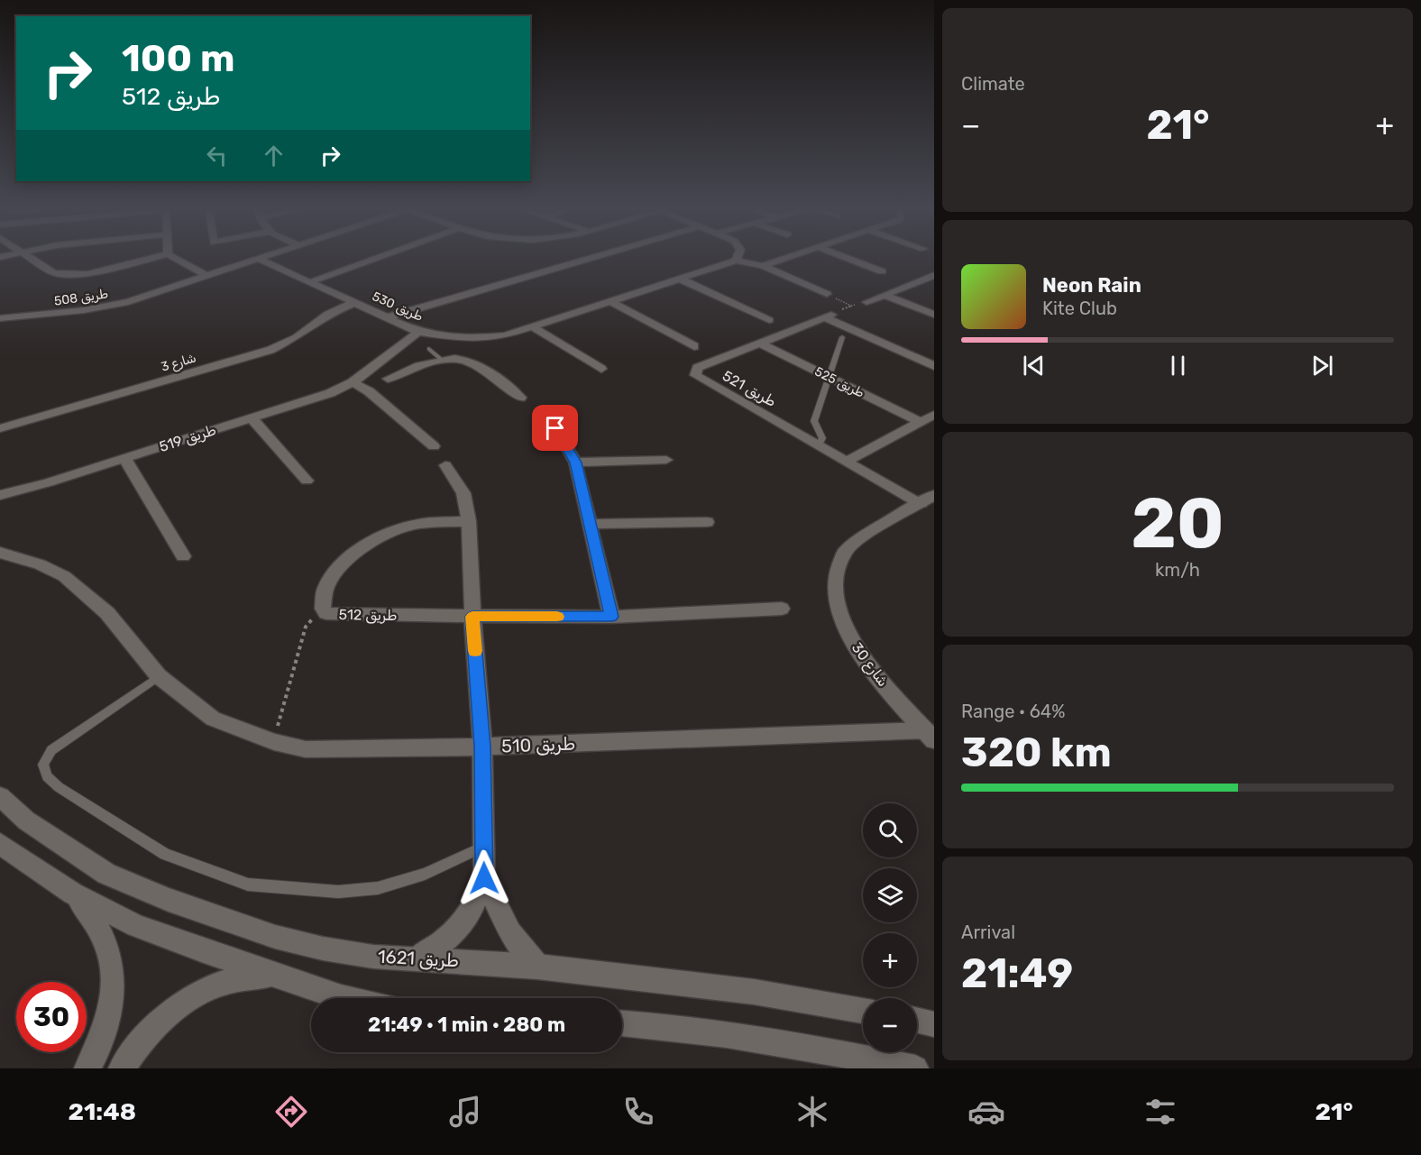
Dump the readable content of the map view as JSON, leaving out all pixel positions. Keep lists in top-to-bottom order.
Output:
{
  "streets": {
    "street": [
      "طريق 508",
      "طريق 530",
      "شارع 3",
      "طريق 525",
      "طريق 521",
      "طريق 519",
      "طريق 512",
      "شارع 30",
      "طريق 510",
      "طريق 1621"
    ]
  },
  "crossings": [
    ["طريق 508", "طريق 530"],
    ["طريق 530", "شارع 3"],
    ["طريق 530", "طريق 519"],
    ["طريق 525", "طريق 521"],
    ["طريق 521", "شارع 30"],
    ["شارع 30", "طريق 510"]
  ],
  "page": {
    "tile": [
      "Climate",
      ["20", "km/h"],
      ["Range · 64%", "320 km"],
      ["Arrival", "21:49"]
    ],
    "turn": ["100 m", "طريق 512"],
    "heat": ["−", "21°", "+"],
    "song": ["Neon Rain", "Kite Club"],
    "map_buttons": ["+", "−"],
    "limit": "30",
    "trip": "21:49 · 1 min · 280 m",
    "tabs": ["21:48", "21°"]
  }
}
